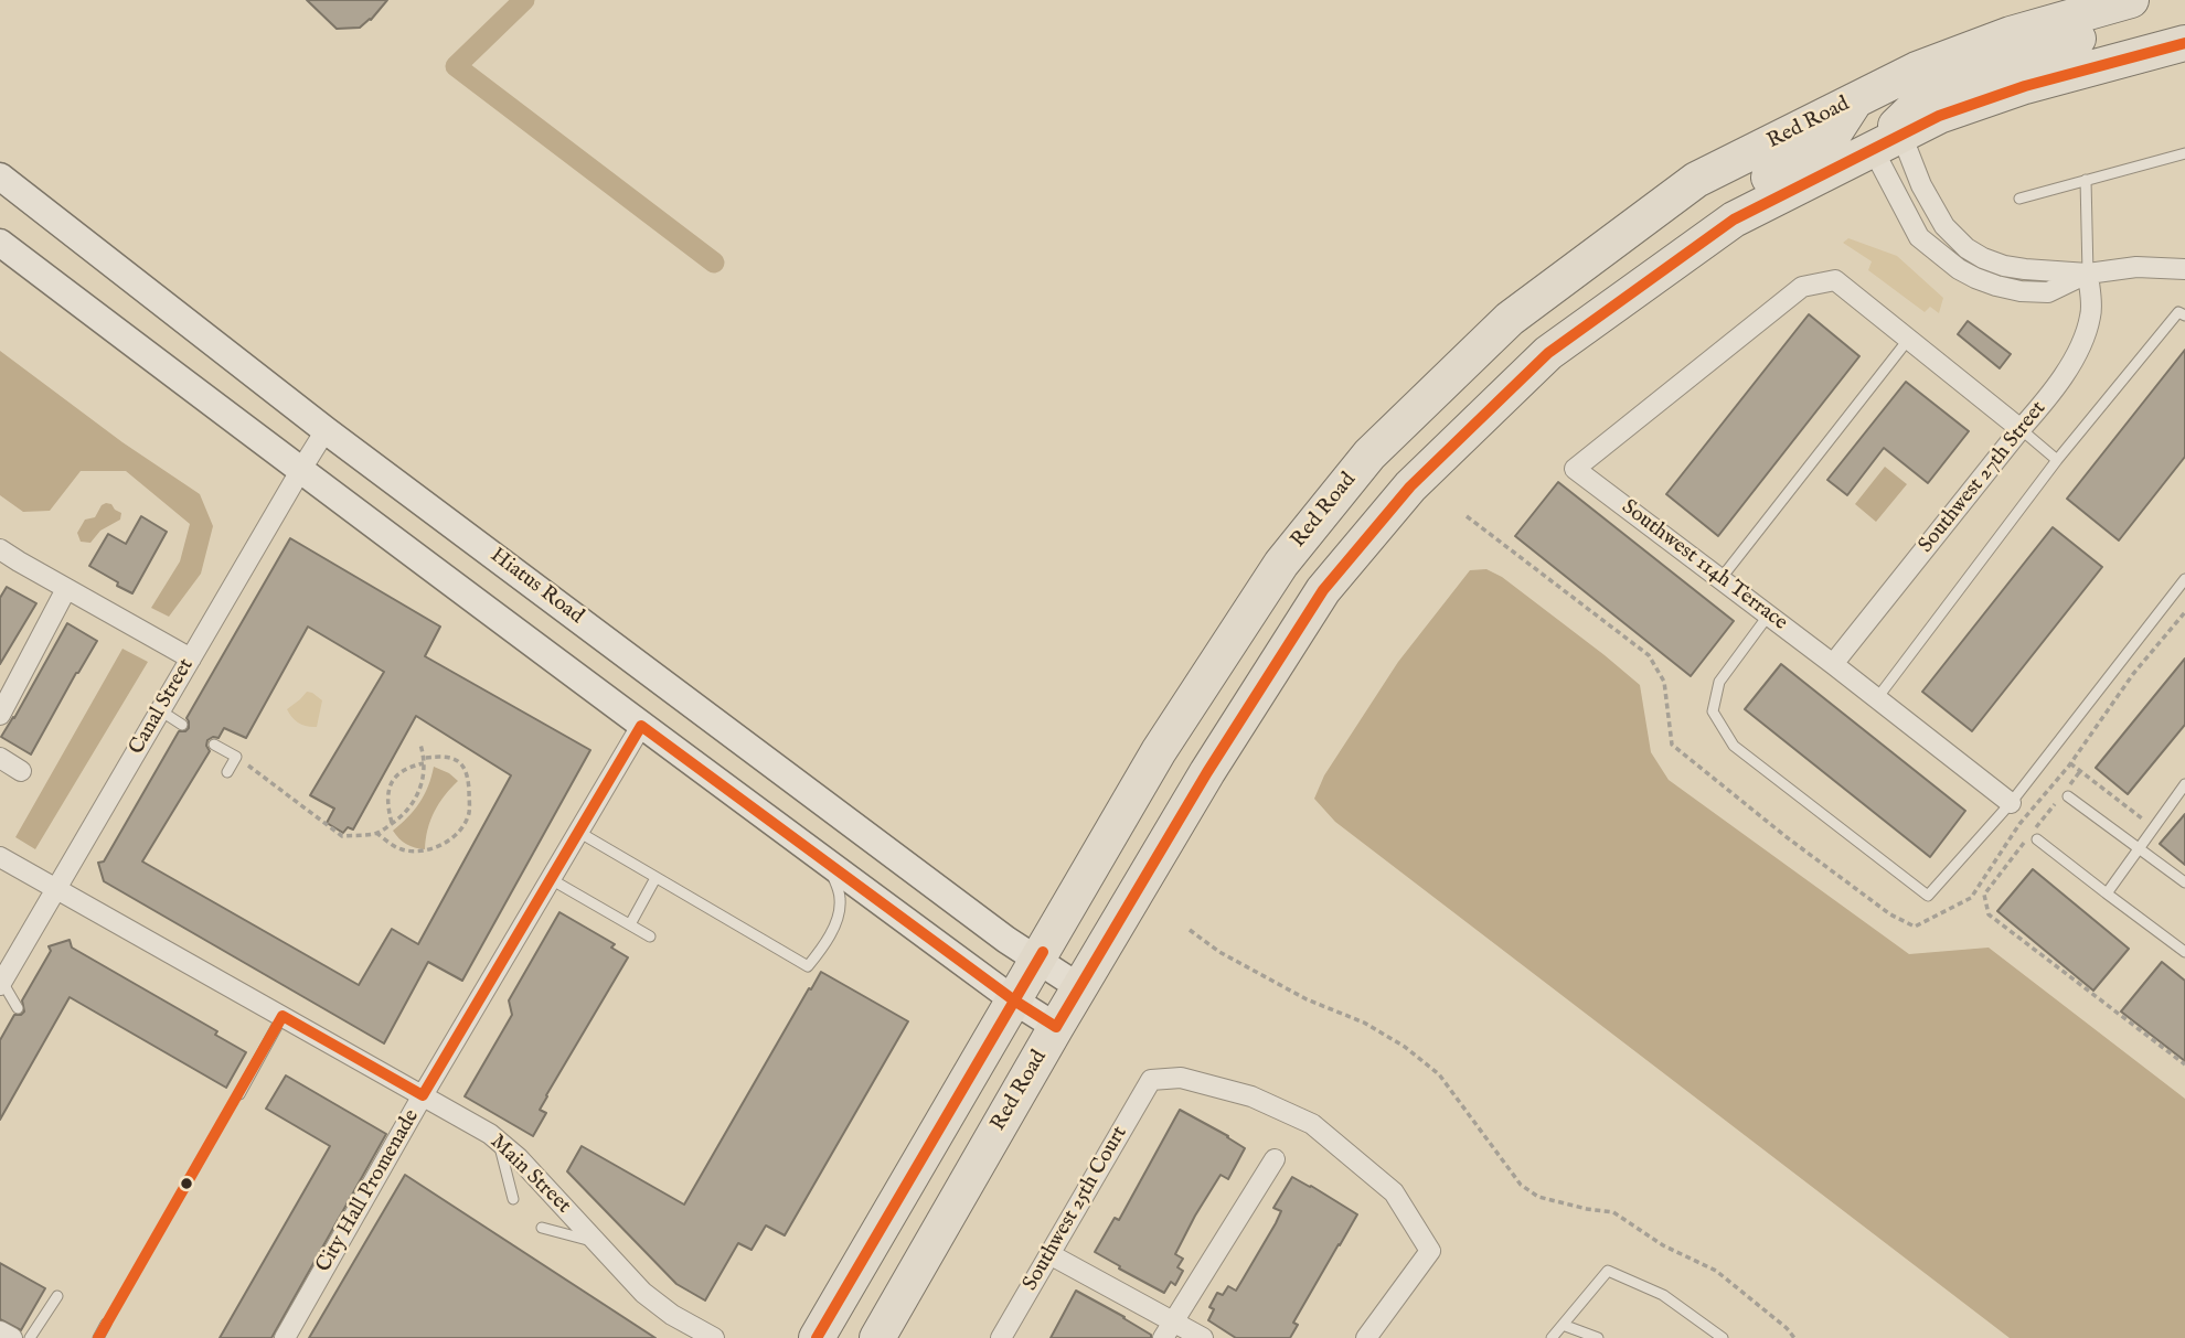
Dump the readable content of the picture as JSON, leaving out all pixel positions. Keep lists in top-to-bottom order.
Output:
{
  "streets": {
    "highway": ["Red Road"],
    "main road": ["Hiatus Road"],
    "street": [
      "Southwest 27th Street",
      "Southwest 114h Terrace",
      "Canal Street",
      "Main Street",
      "City Hall Promenade",
      "Southwest 25th Court"
    ]
  },
  "crossings": [
    ["Red Road", "Hiatus Road"],
    ["Southwest 27th Street", "Southwest 114h Terrace"],
    ["Hiatus Road", "Canal Street"],
    ["Canal Street", "Main Street"],
    ["Main Street", "City Hall Promenade"]
  ]
}
